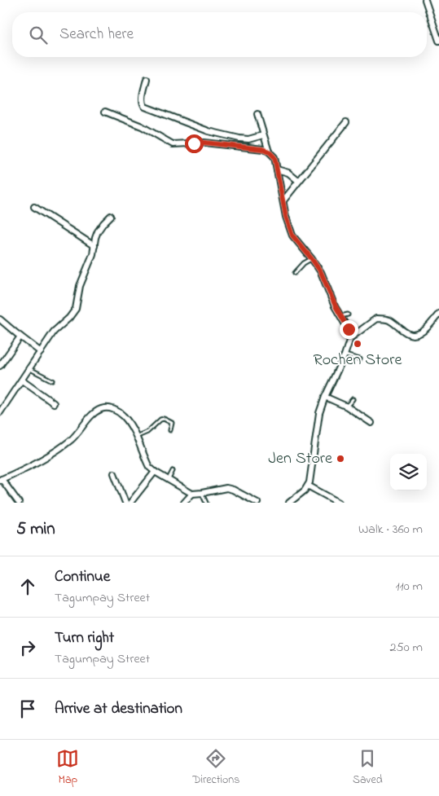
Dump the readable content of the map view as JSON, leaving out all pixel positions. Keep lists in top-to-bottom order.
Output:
{
  "places": ["Rochen Store", "Jen Store"],
  "page": {
    "search": "Search here",
    "heading": ["5 min", "Walk · 360 m"],
    "list": [
      ["Continue", "Tagumpay Street", "110 m"],
      ["Turn right", "Tagumpay Street", "250 m"],
      "Arrive at destination"
    ],
    "nav": ["Map", "Directions", "Saved"]
  }
}
